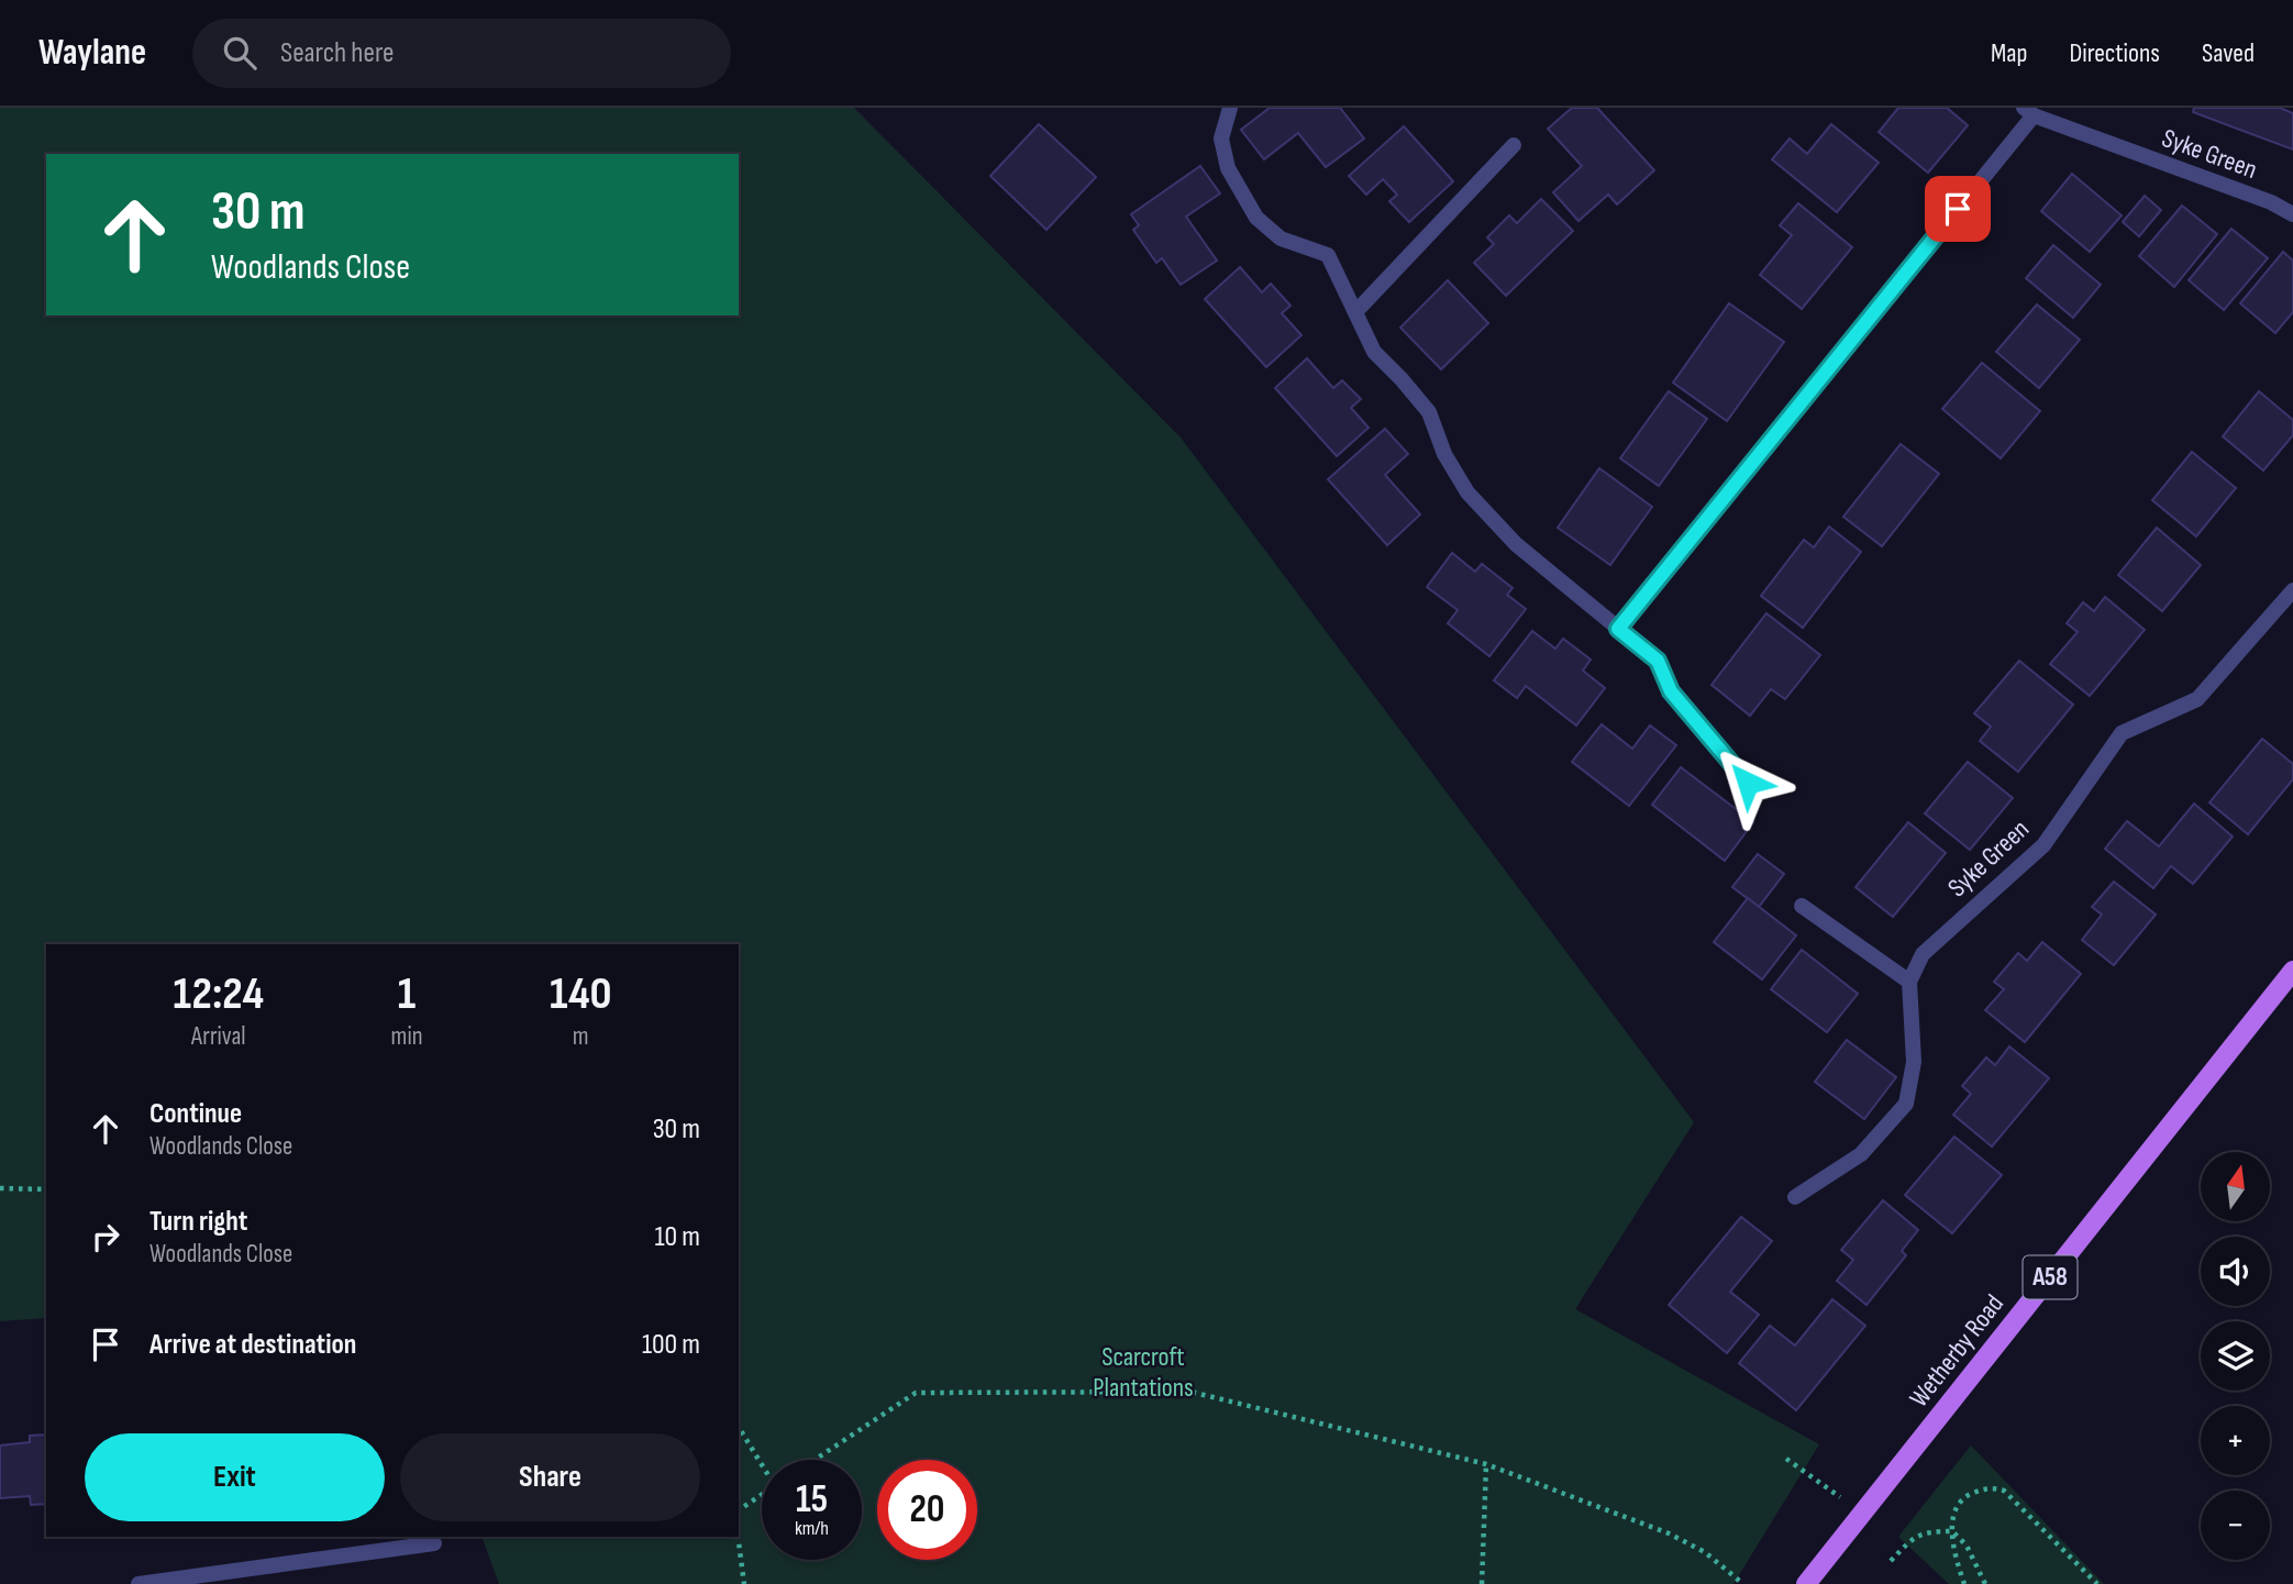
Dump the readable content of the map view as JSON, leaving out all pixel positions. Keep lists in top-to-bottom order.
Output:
{
  "streets": {
    "main road": ["A58", "Wetherby Road"],
    "street": ["Syke Green"]
  },
  "parks": ["Scarcroft Plantations"],
  "north": "top",
  "page": {
    "header": "Waylane",
    "search": "Search here",
    "nav": ["Map", "Directions", "Saved"],
    "turn": ["30 m", "Woodlands Close"],
    "eta": [
      "12:24",
      "Arrival",
      "1",
      "min",
      "140",
      "m"
    ],
    "list": [
      {
        "name": "Continue",
        "note": "Woodlands Close",
        "value": "30 m"
      },
      {
        "name": "Turn right",
        "note": "Woodlands Close",
        "value": "10 m"
      },
      {
        "name": "Arrive at destination",
        "value": "100 m"
      }
    ],
    "map_buttons": ["+", "−"],
    "buttons": ["Exit", "Share"],
    "speed": "15 km/h",
    "limit": "20"
  }
}
